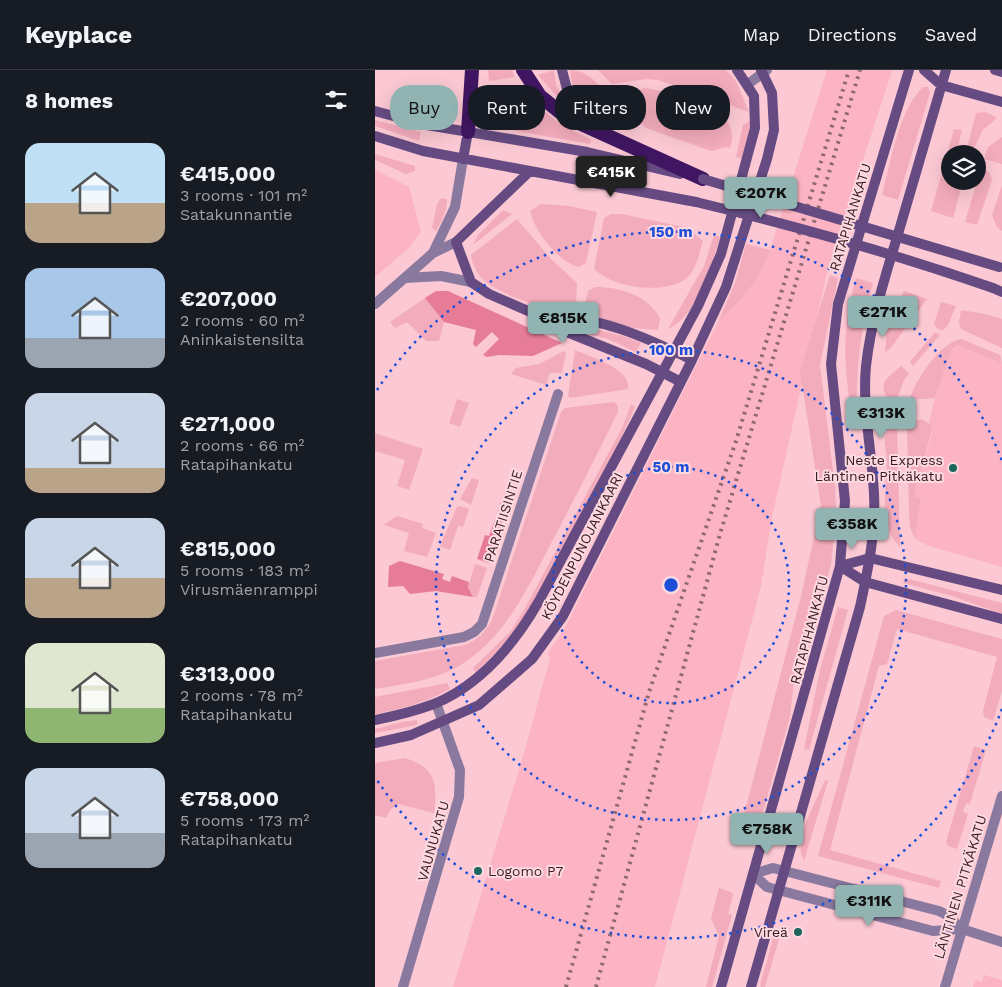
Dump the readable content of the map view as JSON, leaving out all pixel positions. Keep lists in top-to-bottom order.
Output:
{
  "streets": {
    "main road": ["RATAPIHANKATU", "KÖYDENPUNOJANKAARI"],
    "street": ["PARATIISINTIE", "VAUNUKATU", "LÄNTINEN PITKÄKATU"]
  },
  "crossings": [
    ["KÖYDENPUNOJANKAARI", "VAUNUKATU"]
  ],
  "places": ["Neste Express Läntinen Pitkäkatu", "Logomo P7", "Vireä"],
  "page": {
    "header": "Keyplace",
    "nav": ["Map", "Directions", "Saved"],
    "heading": "8 homes",
    "chip": [
      "Buy",
      "Rent",
      "Filters",
      "New"
    ],
    "list": [
      {
        "name": "€415,000",
        "note": "3 rooms · 101 m² · Satakunnantie"
      },
      {
        "name": "€207,000",
        "note": "2 rooms · 60 m² · Aninkaistensilta"
      },
      {
        "name": "€271,000",
        "note": "2 rooms · 66 m² · Ratapihankatu"
      },
      {
        "name": "€815,000",
        "note": "5 rooms · 183 m² · Virusmäenramppi"
      },
      {
        "name": "€313,000",
        "note": "2 rooms · 78 m² · Ratapihankatu"
      },
      {
        "name": "€758,000",
        "note": "5 rooms · 173 m² · Ratapihankatu"
      }
    ],
    "price": [
      "€415K",
      "€207K",
      "€271K",
      "€815K",
      "€313K",
      "€358K",
      "€758K",
      "€311K"
    ]
  },
  "rings": ["150 m", "100 m", "50 m"]
}
